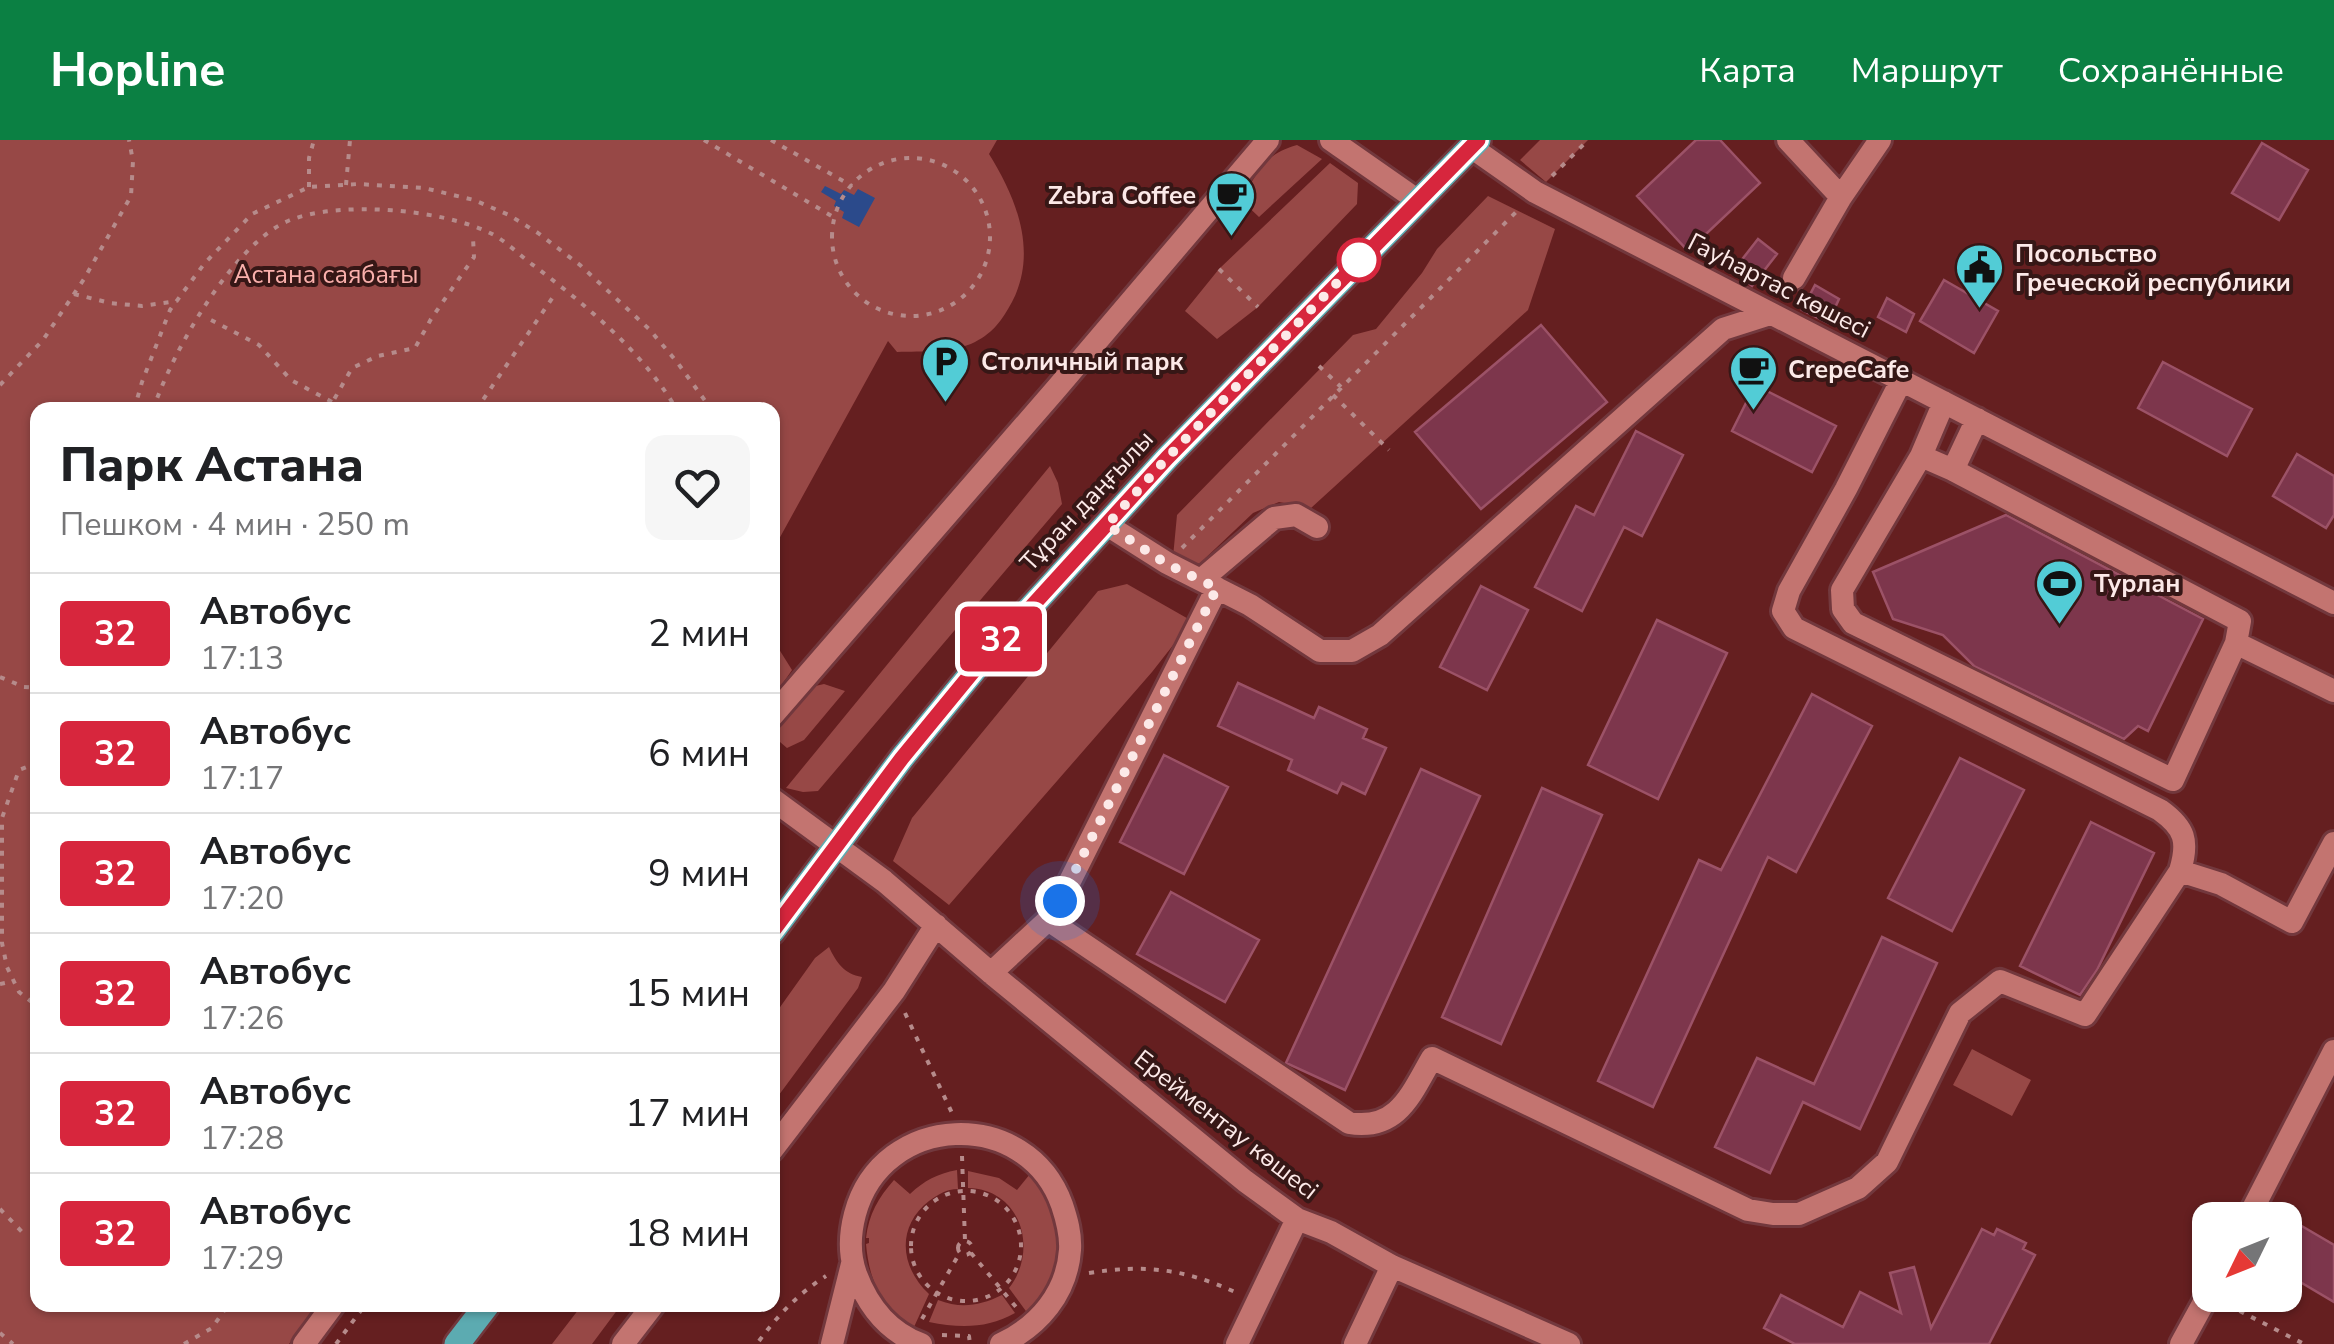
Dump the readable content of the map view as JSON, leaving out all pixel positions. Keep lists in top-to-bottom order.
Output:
{
  "streets": {
    "main road": ["Тұран даңғылы"],
    "street": ["Гауhартас көшесі", "Ерейментау көшесі"]
  },
  "crossings": [
    ["Гауhартас көшесі", "Тұран даңғылы"],
    ["Тұран даңғылы", "Ерейментау көшесі"]
  ],
  "parks": ["Астана саябағы"],
  "places": {
    "cafe": ["Zebra Coffee", "CrepeCafe"],
    "public building": ["Посольство Греческой республики"],
    "parking": ["Столичный парк"],
    "sports": ["Турлан"]
  },
  "lines": ["bus line 32"],
  "north": "bottom left",
  "page": {
    "header": "Hopline",
    "nav": ["Карта", "Маршрут", "Сохранённые"],
    "on_map": "32",
    "heading": ["Парк Астана", "Пешком · 4 мин · 250 m"],
    "list": [
      {
        "mark": "32",
        "name": "Автобус",
        "note": "17:13",
        "value": "2 мин"
      },
      {
        "mark": "32",
        "name": "Автобус",
        "note": "17:17",
        "value": "6 мин"
      },
      {
        "mark": "32",
        "name": "Автобус",
        "note": "17:20",
        "value": "9 мин"
      },
      {
        "mark": "32",
        "name": "Автобус",
        "note": "17:26",
        "value": "15 мин"
      },
      {
        "mark": "32",
        "name": "Автобус",
        "note": "17:28",
        "value": "17 мин"
      },
      {
        "mark": "32",
        "name": "Автобус",
        "note": "17:29",
        "value": "18 мин"
      }
    ]
  }
}
